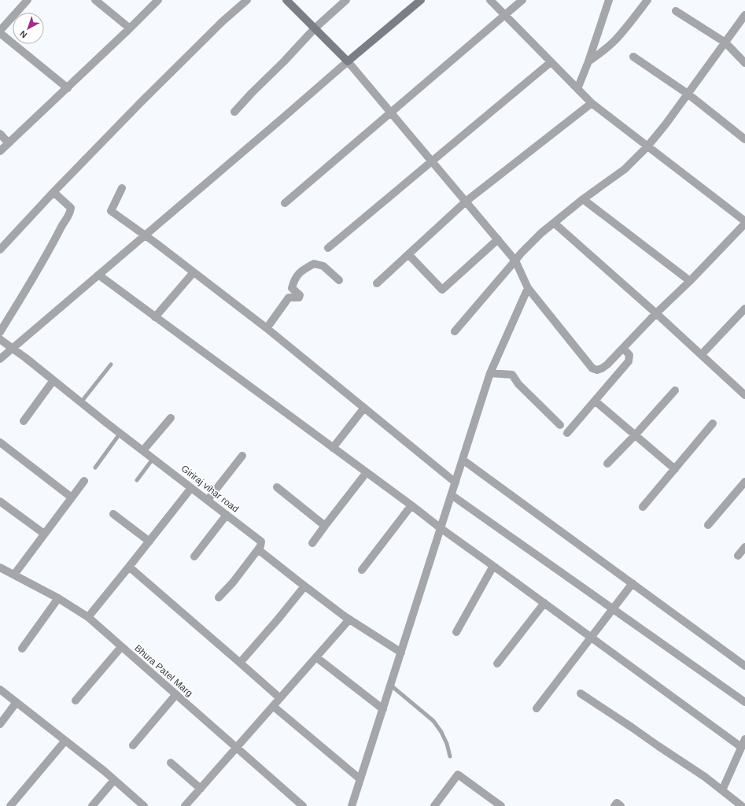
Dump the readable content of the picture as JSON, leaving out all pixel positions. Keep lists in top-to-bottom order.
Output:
{
  "streets": {
    "street": ["Giriraj vihar road", "Bhura Patel Marg"]
  },
  "north": "bottom left"
}
